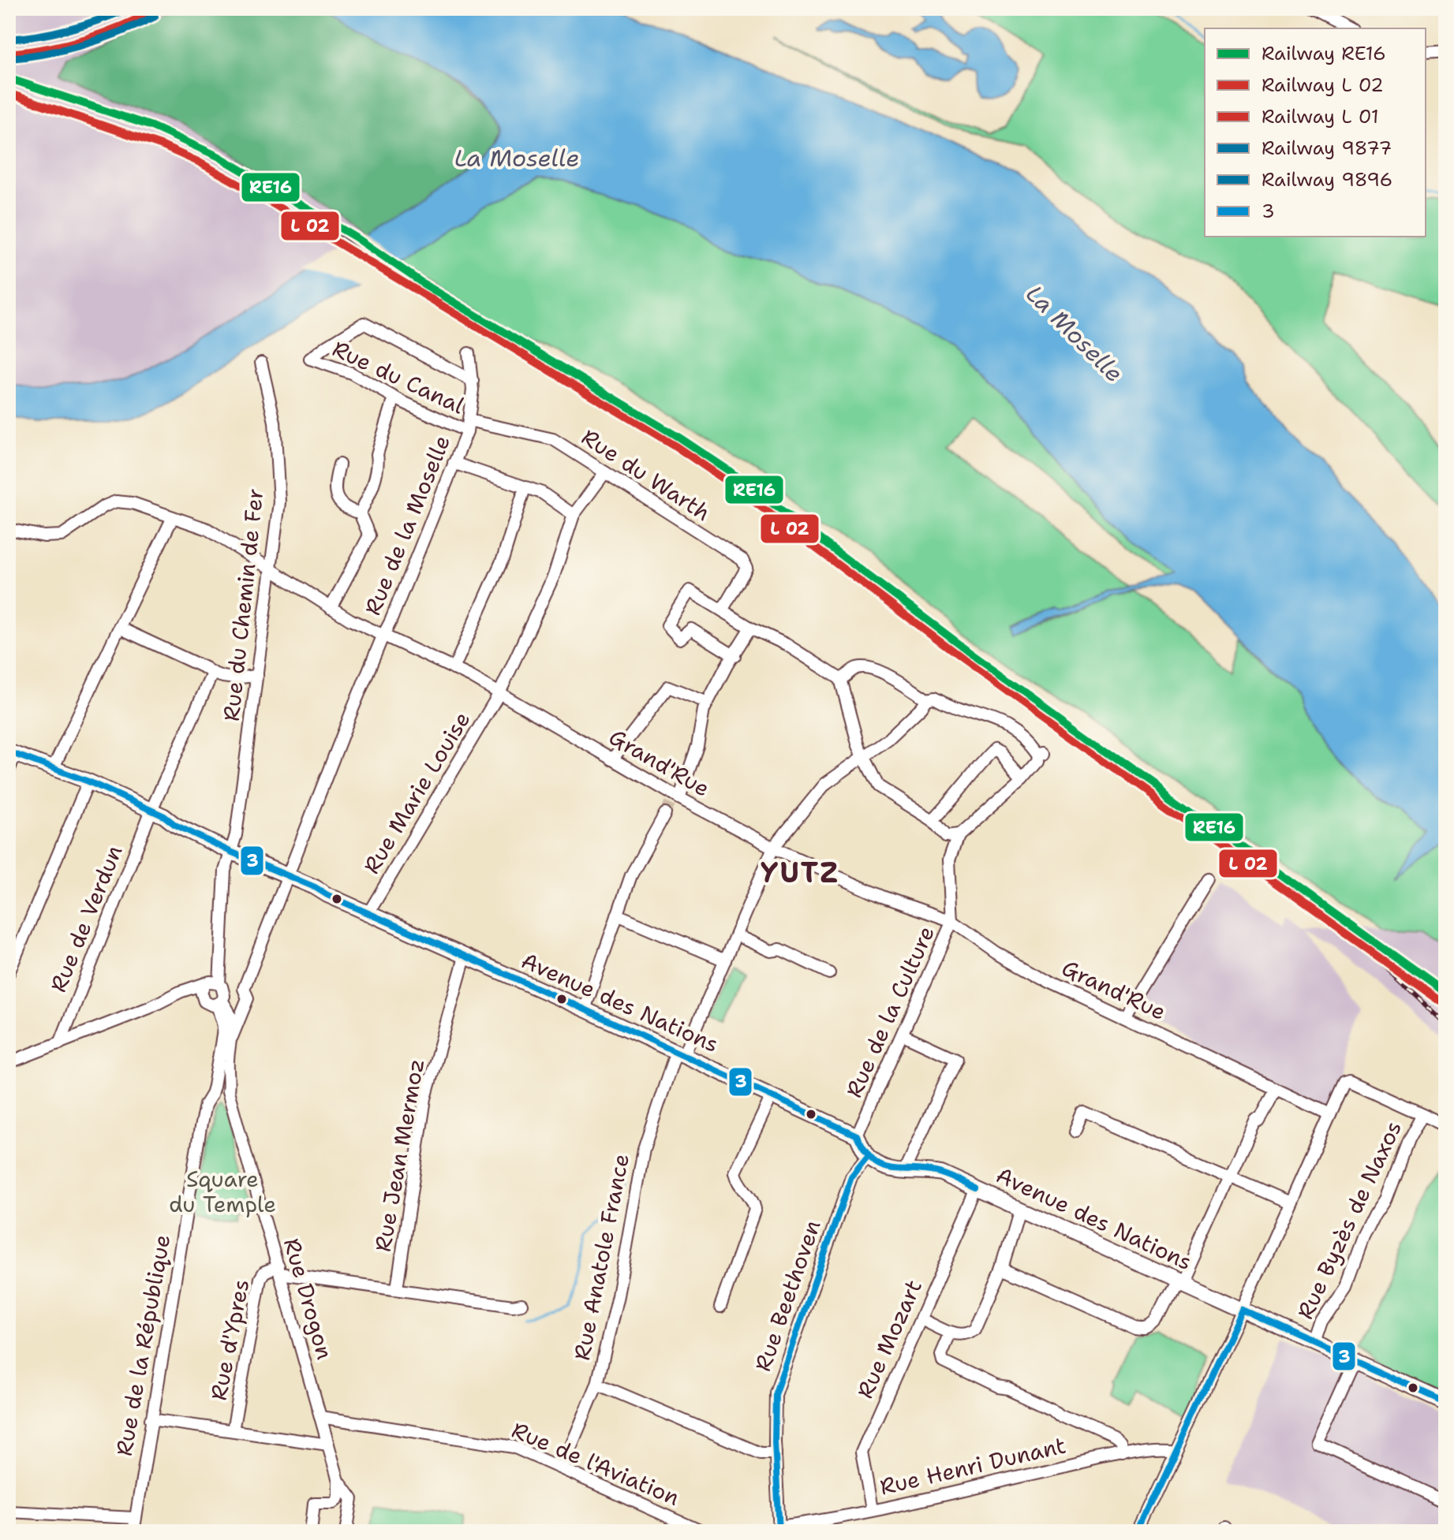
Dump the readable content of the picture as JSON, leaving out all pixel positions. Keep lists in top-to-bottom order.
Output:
{
  "streets": {
    "main road": ["Avenue des Nations"],
    "street": [
      "Rue du Canal",
      "Rue du Warth",
      "Rue de la Moselle",
      "Rue du Chemin de Fer",
      "Grand'Rue",
      "Rue Marie Louise",
      "Rue de Verdun",
      "Rue de la Culture",
      "Rue Jean Mermoz",
      "Rue Byzès de Naxos",
      "Rue Anatole France",
      "Rue Beethoven",
      "Rue Drogon",
      "Rue Mozart",
      "Rue d'Ypres",
      "Rue de la République",
      "Rue de l'Aviation",
      "Rue Henri Dunant"
    ]
  },
  "crossings": [
    ["Rue du Canal", "Rue du Warth"],
    ["Rue du Canal", "Rue de la Moselle"],
    ["Rue du Warth", "Rue de la Moselle"],
    ["Rue du Warth", "Rue Marie Louise"],
    ["Rue de la Moselle", "Grand'Rue"],
    ["Rue de la Moselle", "Avenue des Nations"],
    ["Rue de la Moselle", "Rue de la République"],
    ["Rue du Chemin de Fer", "Grand'Rue"],
    ["Rue du Chemin de Fer", "Avenue des Nations"],
    ["Rue du Chemin de Fer", "Rue de la République"],
    ["Grand'Rue", "Rue Marie Louise"],
    ["Grand'Rue", "Rue de la Culture"],
    ["Grand'Rue", "Rue Anatole France"],
    ["Rue Marie Louise", "Avenue des Nations"],
    ["Rue de Verdun", "Avenue des Nations"],
    ["Avenue des Nations", "Rue de la Culture"],
    ["Avenue des Nations", "Rue Jean Mermoz"],
    ["Avenue des Nations", "Rue Byzès de Naxos"],
    ["Avenue des Nations", "Rue Anatole France"],
    ["Avenue des Nations", "Rue Beethoven"],
    ["Avenue des Nations", "Rue Mozart"],
    ["Avenue des Nations", "Rue de la République"],
    ["Rue Anatole France", "Rue de l'Aviation"],
    ["Rue Beethoven", "Rue Henri Dunant"],
    ["Rue Drogon", "Rue d'Ypres"],
    ["Rue Drogon", "Rue de la République"],
    ["Rue Drogon", "Rue de l'Aviation"],
    ["Rue Mozart", "Rue Henri Dunant"]
  ],
  "districts": ["YUTZ"],
  "water": ["La Moselle"],
  "parks": ["Square du Temple"],
  "lines": [
    "rail line 9896",
    "rail line 9877",
    "rail line RE16",
    "transit line 3"
  ],
  "legend": [
    "Railway RE16",
    "Railway L 02",
    "Railway L 01",
    "Railway 9877",
    "Railway 9896",
    "3"
  ]
}
